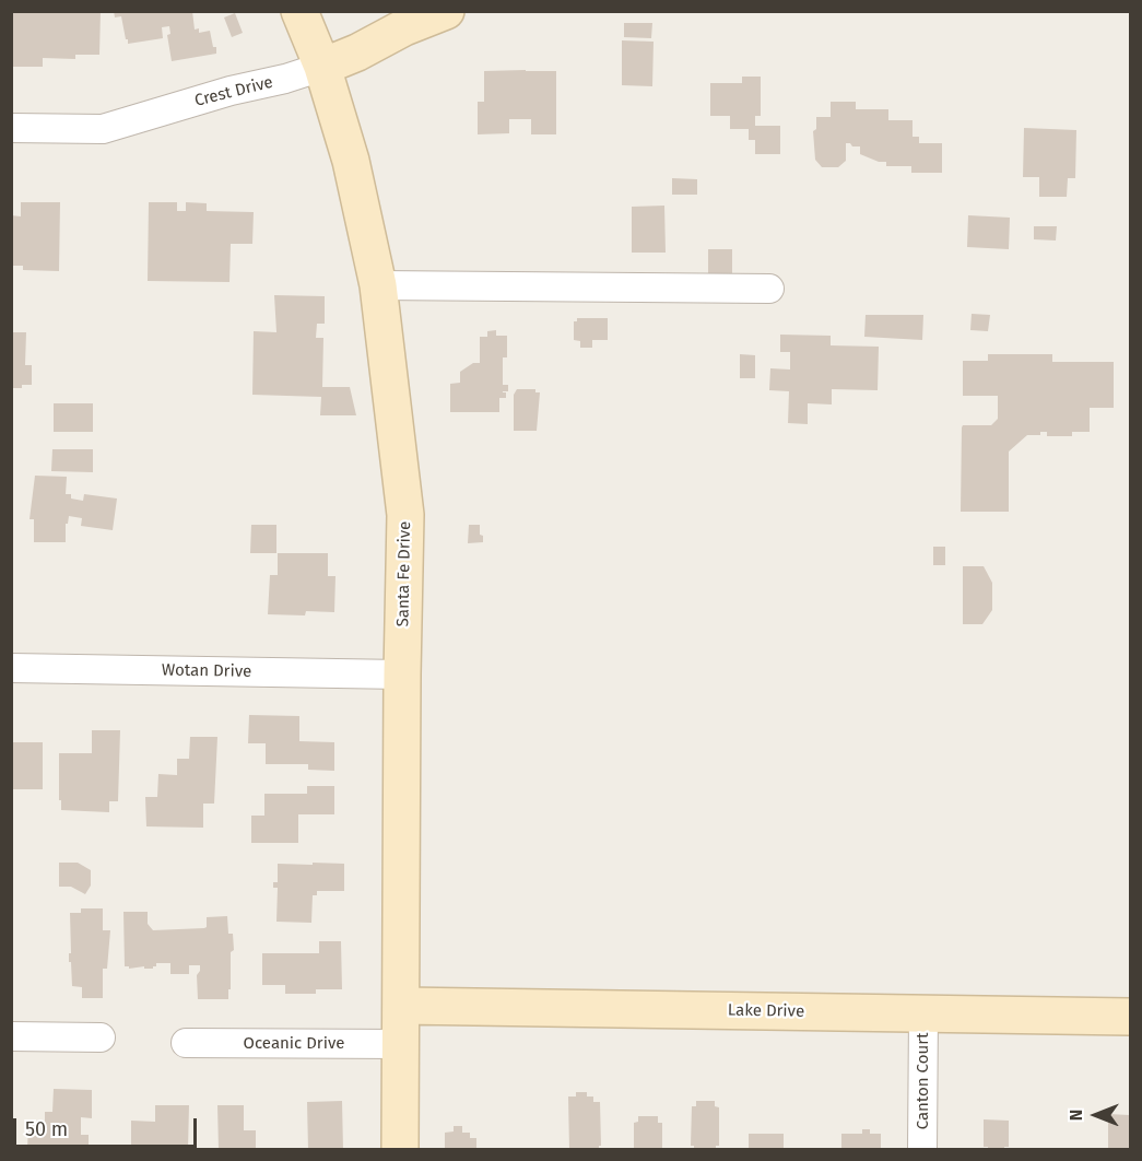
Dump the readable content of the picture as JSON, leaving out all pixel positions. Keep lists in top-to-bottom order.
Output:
{
  "streets": {
    "main road": ["Crest Drive", "Santa Fe Drive", "Lake Drive"],
    "street": ["Wotan Drive", "Oceanic Drive", "Canton Court"]
  },
  "crossings": [
    ["Crest Drive", "Santa Fe Drive"],
    ["Santa Fe Drive", "Wotan Drive"],
    ["Santa Fe Drive", "Lake Drive"],
    ["Santa Fe Drive", "Oceanic Drive"],
    ["Lake Drive", "Canton Court"]
  ],
  "scale_bar": "50 m",
  "north": "left"
}
